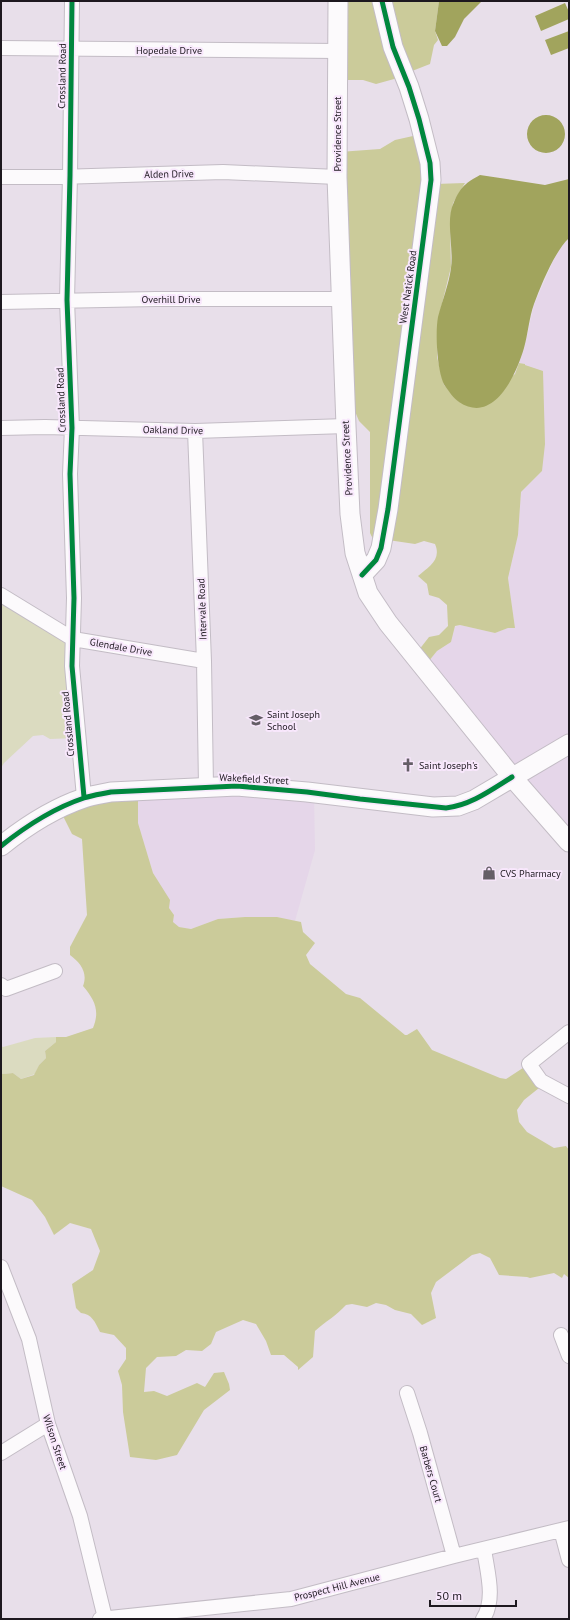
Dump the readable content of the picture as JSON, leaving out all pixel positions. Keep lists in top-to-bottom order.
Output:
{
  "streets": {
    "street": [
      "Hopedale Drive",
      "Crossland Road",
      "Providence Street",
      "Alden Drive",
      "West Natick Road",
      "Overhill Drive",
      "Oakland Drive",
      "Intervale Road",
      "Glendale Drive",
      "Wakefield Street",
      "Wilson Street",
      "Barbers Court",
      "Prospect Hill Avenue"
    ]
  },
  "crossings": [
    ["Hopedale Drive", "Crossland Road"],
    ["Hopedale Drive", "Providence Street"],
    ["Crossland Road", "Alden Drive"],
    ["Crossland Road", "Overhill Drive"],
    ["Crossland Road", "Oakland Drive"],
    ["Crossland Road", "Glendale Drive"],
    ["Crossland Road", "Wakefield Street"],
    ["Providence Street", "Alden Drive"],
    ["Providence Street", "West Natick Road"],
    ["Providence Street", "Overhill Drive"],
    ["Providence Street", "Oakland Drive"],
    ["Providence Street", "Wakefield Street"],
    ["Oakland Drive", "Intervale Road"],
    ["Intervale Road", "Glendale Drive"],
    ["Intervale Road", "Wakefield Street"],
    ["Wilson Street", "Prospect Hill Avenue"],
    ["Barbers Court", "Prospect Hill Avenue"]
  ],
  "places": {
    "school or university": ["Saint Joseph School"],
    "church": ["Saint Joseph's"],
    "shop": ["CVS Pharmacy"]
  },
  "scale_bar": "50 m"
}
